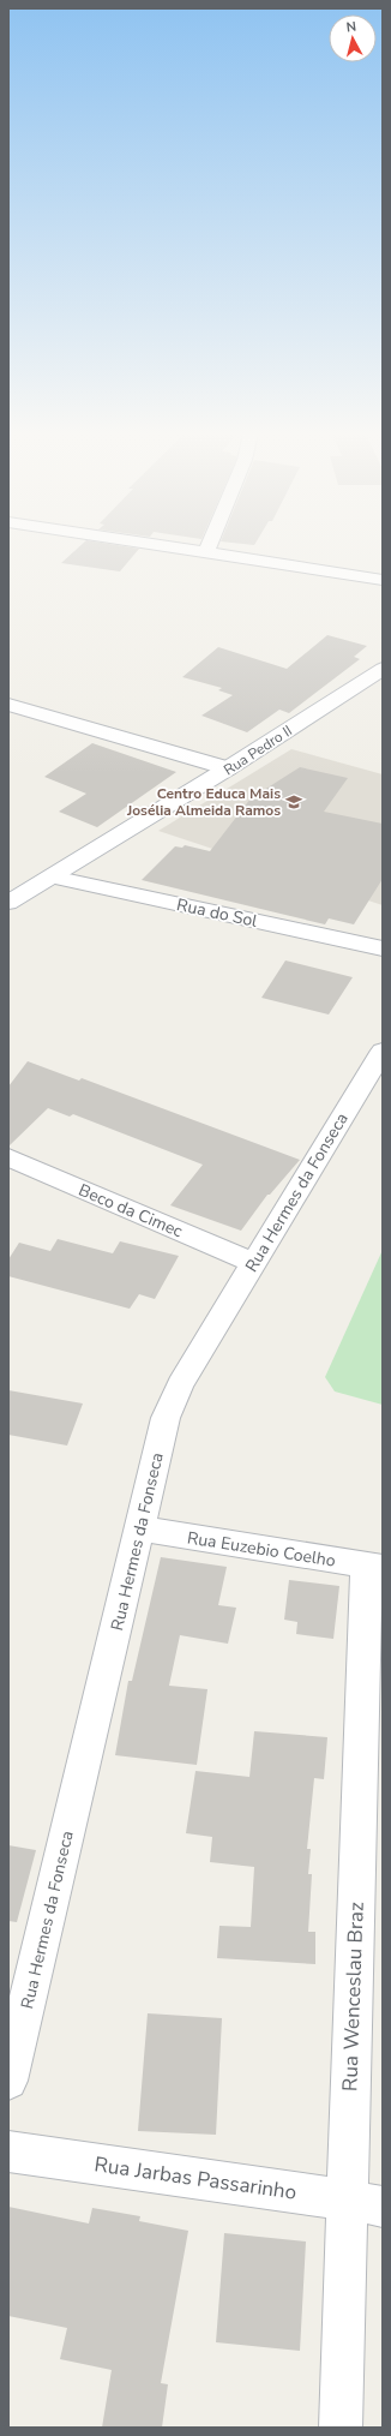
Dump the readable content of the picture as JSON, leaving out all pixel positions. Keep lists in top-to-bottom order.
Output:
{
  "streets": {
    "street": [
      "Rua Pedro II",
      "Rua do Sol",
      "Rua Hermes da Fonseca",
      "Beco da Cimec",
      "Rua Euzebio Coelho",
      "Rua Wenceslau Braz",
      "Rua Jarbas Passarinho"
    ]
  },
  "crossings": [
    ["Rua Pedro II", "Rua do Sol"],
    ["Rua Hermes da Fonseca", "Beco da Cimec"],
    ["Rua Hermes da Fonseca", "Rua Euzebio Coelho"],
    ["Rua Euzebio Coelho", "Rua Wenceslau Braz"],
    ["Rua Wenceslau Braz", "Rua Jarbas Passarinho"]
  ],
  "places": {
    "school or university": ["Centro Educa Mais Josélia Almeida Ramos"]
  },
  "north": "top"
}
